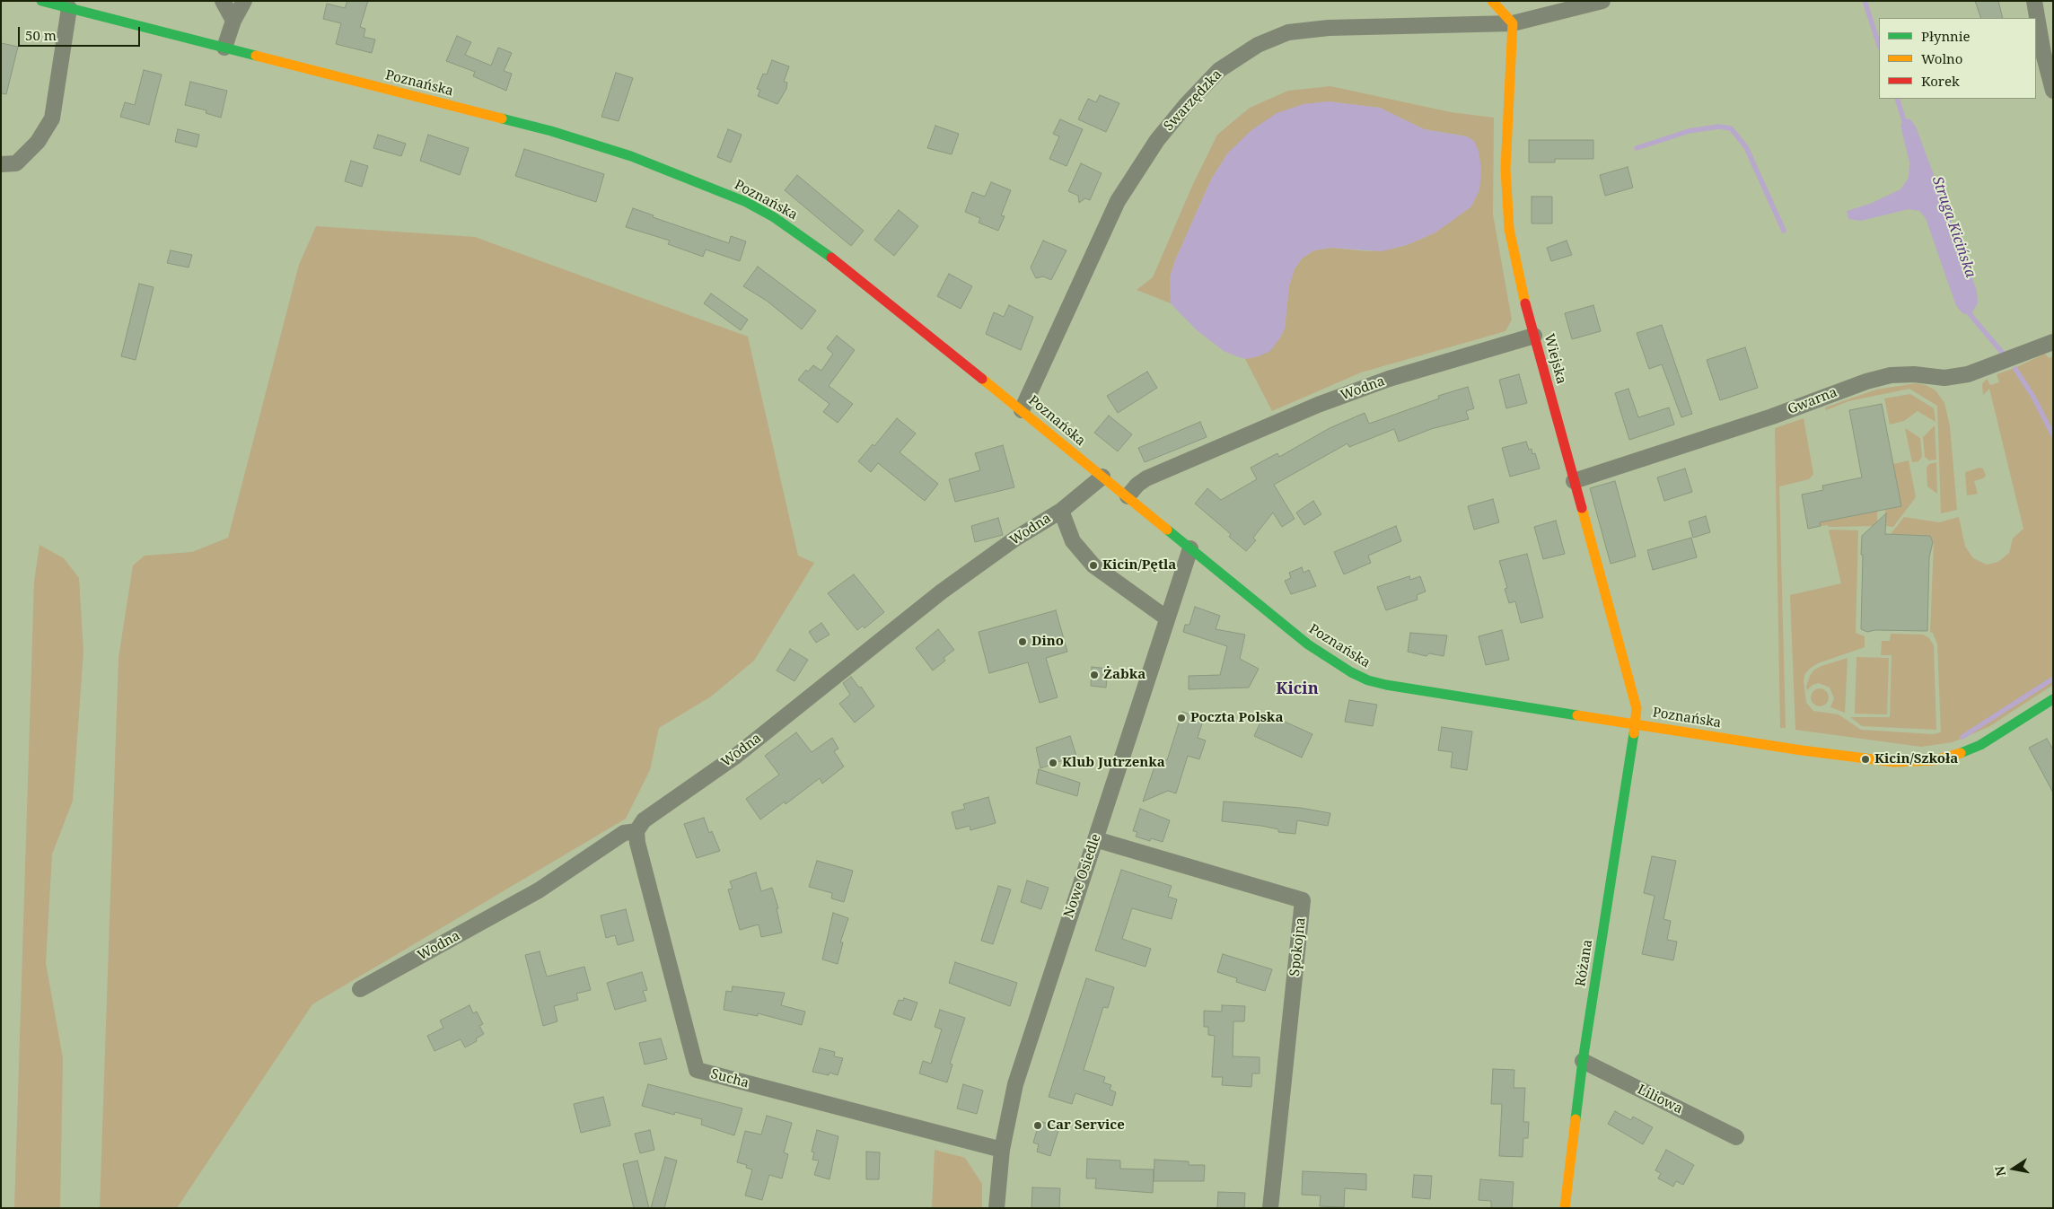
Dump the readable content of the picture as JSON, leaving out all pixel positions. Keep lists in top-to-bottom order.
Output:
{
  "streets": {
    "street": [
      "Poznańska",
      "Swarzędzka",
      "Wiejska",
      "Wodna",
      "Gwarna",
      "Nowe Osiedle",
      "Spokojna",
      "Różana",
      "Sucha",
      "Liliowa"
    ]
  },
  "crossings": [
    ["Poznańska", "Swarzędzka"],
    ["Poznańska", "Wiejska"],
    ["Poznańska", "Wodna"],
    ["Poznańska", "Nowe Osiedle"],
    ["Poznańska", "Różana"],
    ["Swarzędzka", "Wiejska"],
    ["Wiejska", "Wodna"],
    ["Wiejska", "Gwarna"],
    ["Wiejska", "Różana"],
    ["Wodna", "Sucha"],
    ["Nowe Osiedle", "Spokojna"],
    ["Nowe Osiedle", "Sucha"],
    ["Różana", "Liliowa"]
  ],
  "districts": ["Kicin"],
  "water": ["Struga Kicińska"],
  "places": [
    "Kicin/Pętla",
    "Dino",
    "Żabka",
    "Poczta Polska",
    "Kicin/Szkoła",
    "Klub Jutrzenka",
    "Car Service"
  ],
  "legend": ["Płynnie", "Wolno", "Korek"],
  "scale_bar": "50 m",
  "north": "left"
}
